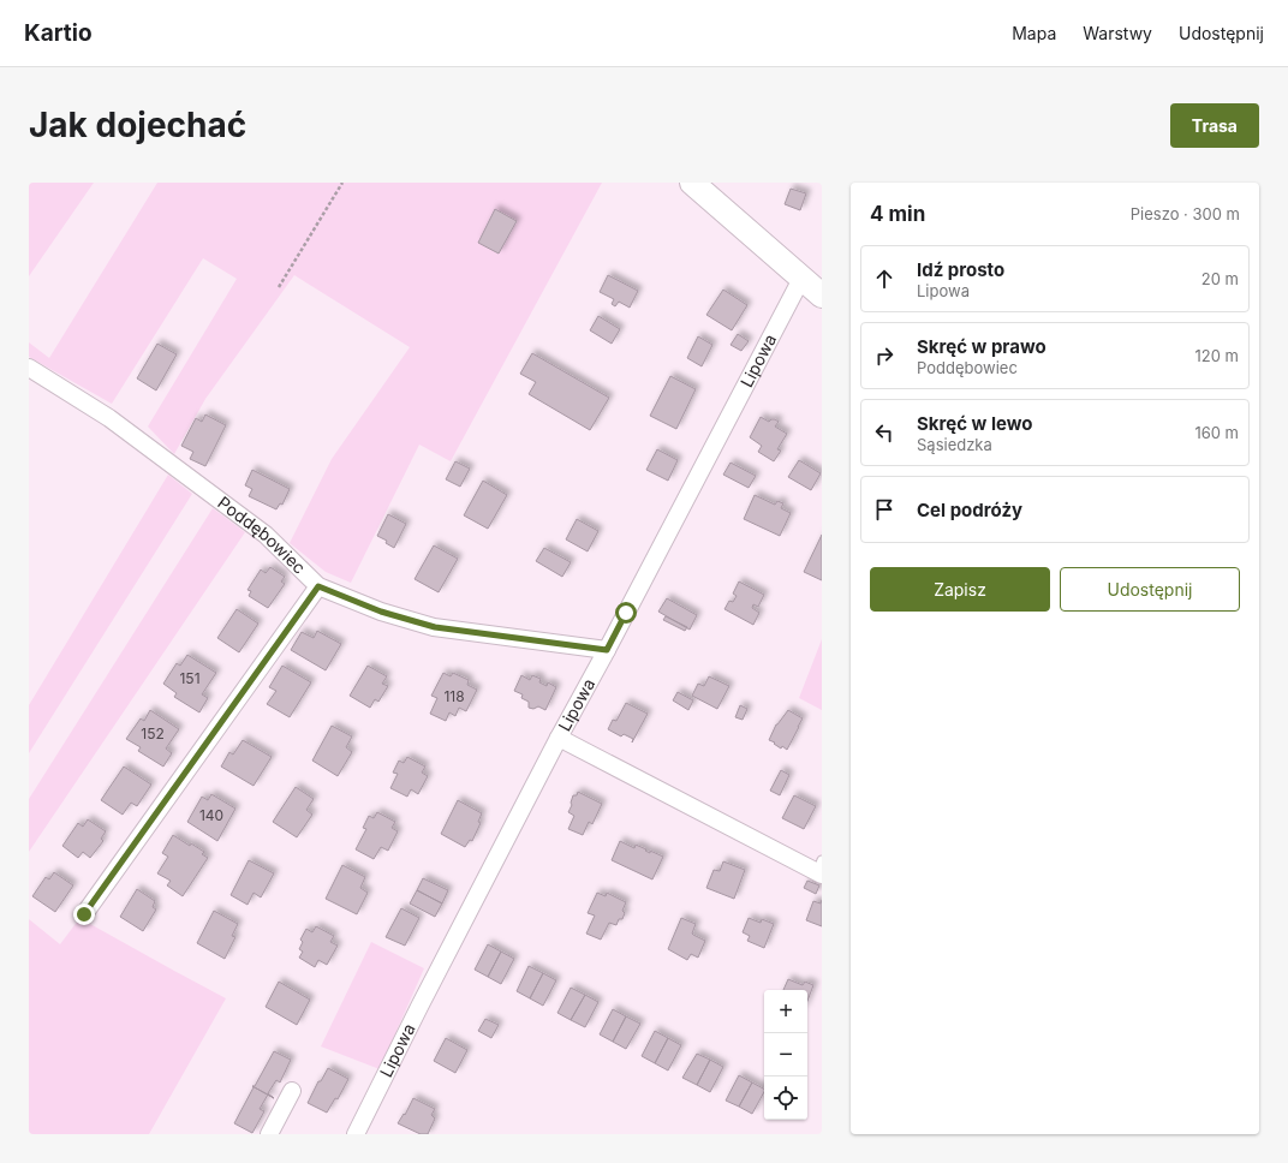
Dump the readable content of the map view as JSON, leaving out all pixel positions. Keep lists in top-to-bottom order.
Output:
{
  "streets": {
    "street": ["Lipowa", "Poddębowiec"]
  },
  "crossings": [
    ["Lipowa", "Poddębowiec"]
  ],
  "house_numbers": [
    "151",
    "118",
    "152",
    "140"
  ],
  "page": {
    "header": "Kartio",
    "nav": ["Mapa", "Warstwy", "Udostępnij"],
    "buttons": [
      "Trasa",
      ["Zapisz", "Udostępnij"]
    ],
    "title": "Jak dojechać",
    "heading": ["4 min", "Pieszo · 300 m"],
    "list": [
      ["Idź prosto", "Lipowa", "20 m"],
      ["Skręć w prawo", "Poddębowiec", "120 m"],
      ["Skręć w lewo", "Sąsiedzka", "160 m"],
      "Cel podróży"
    ],
    "map_buttons": ["+", "−"]
  }
}
